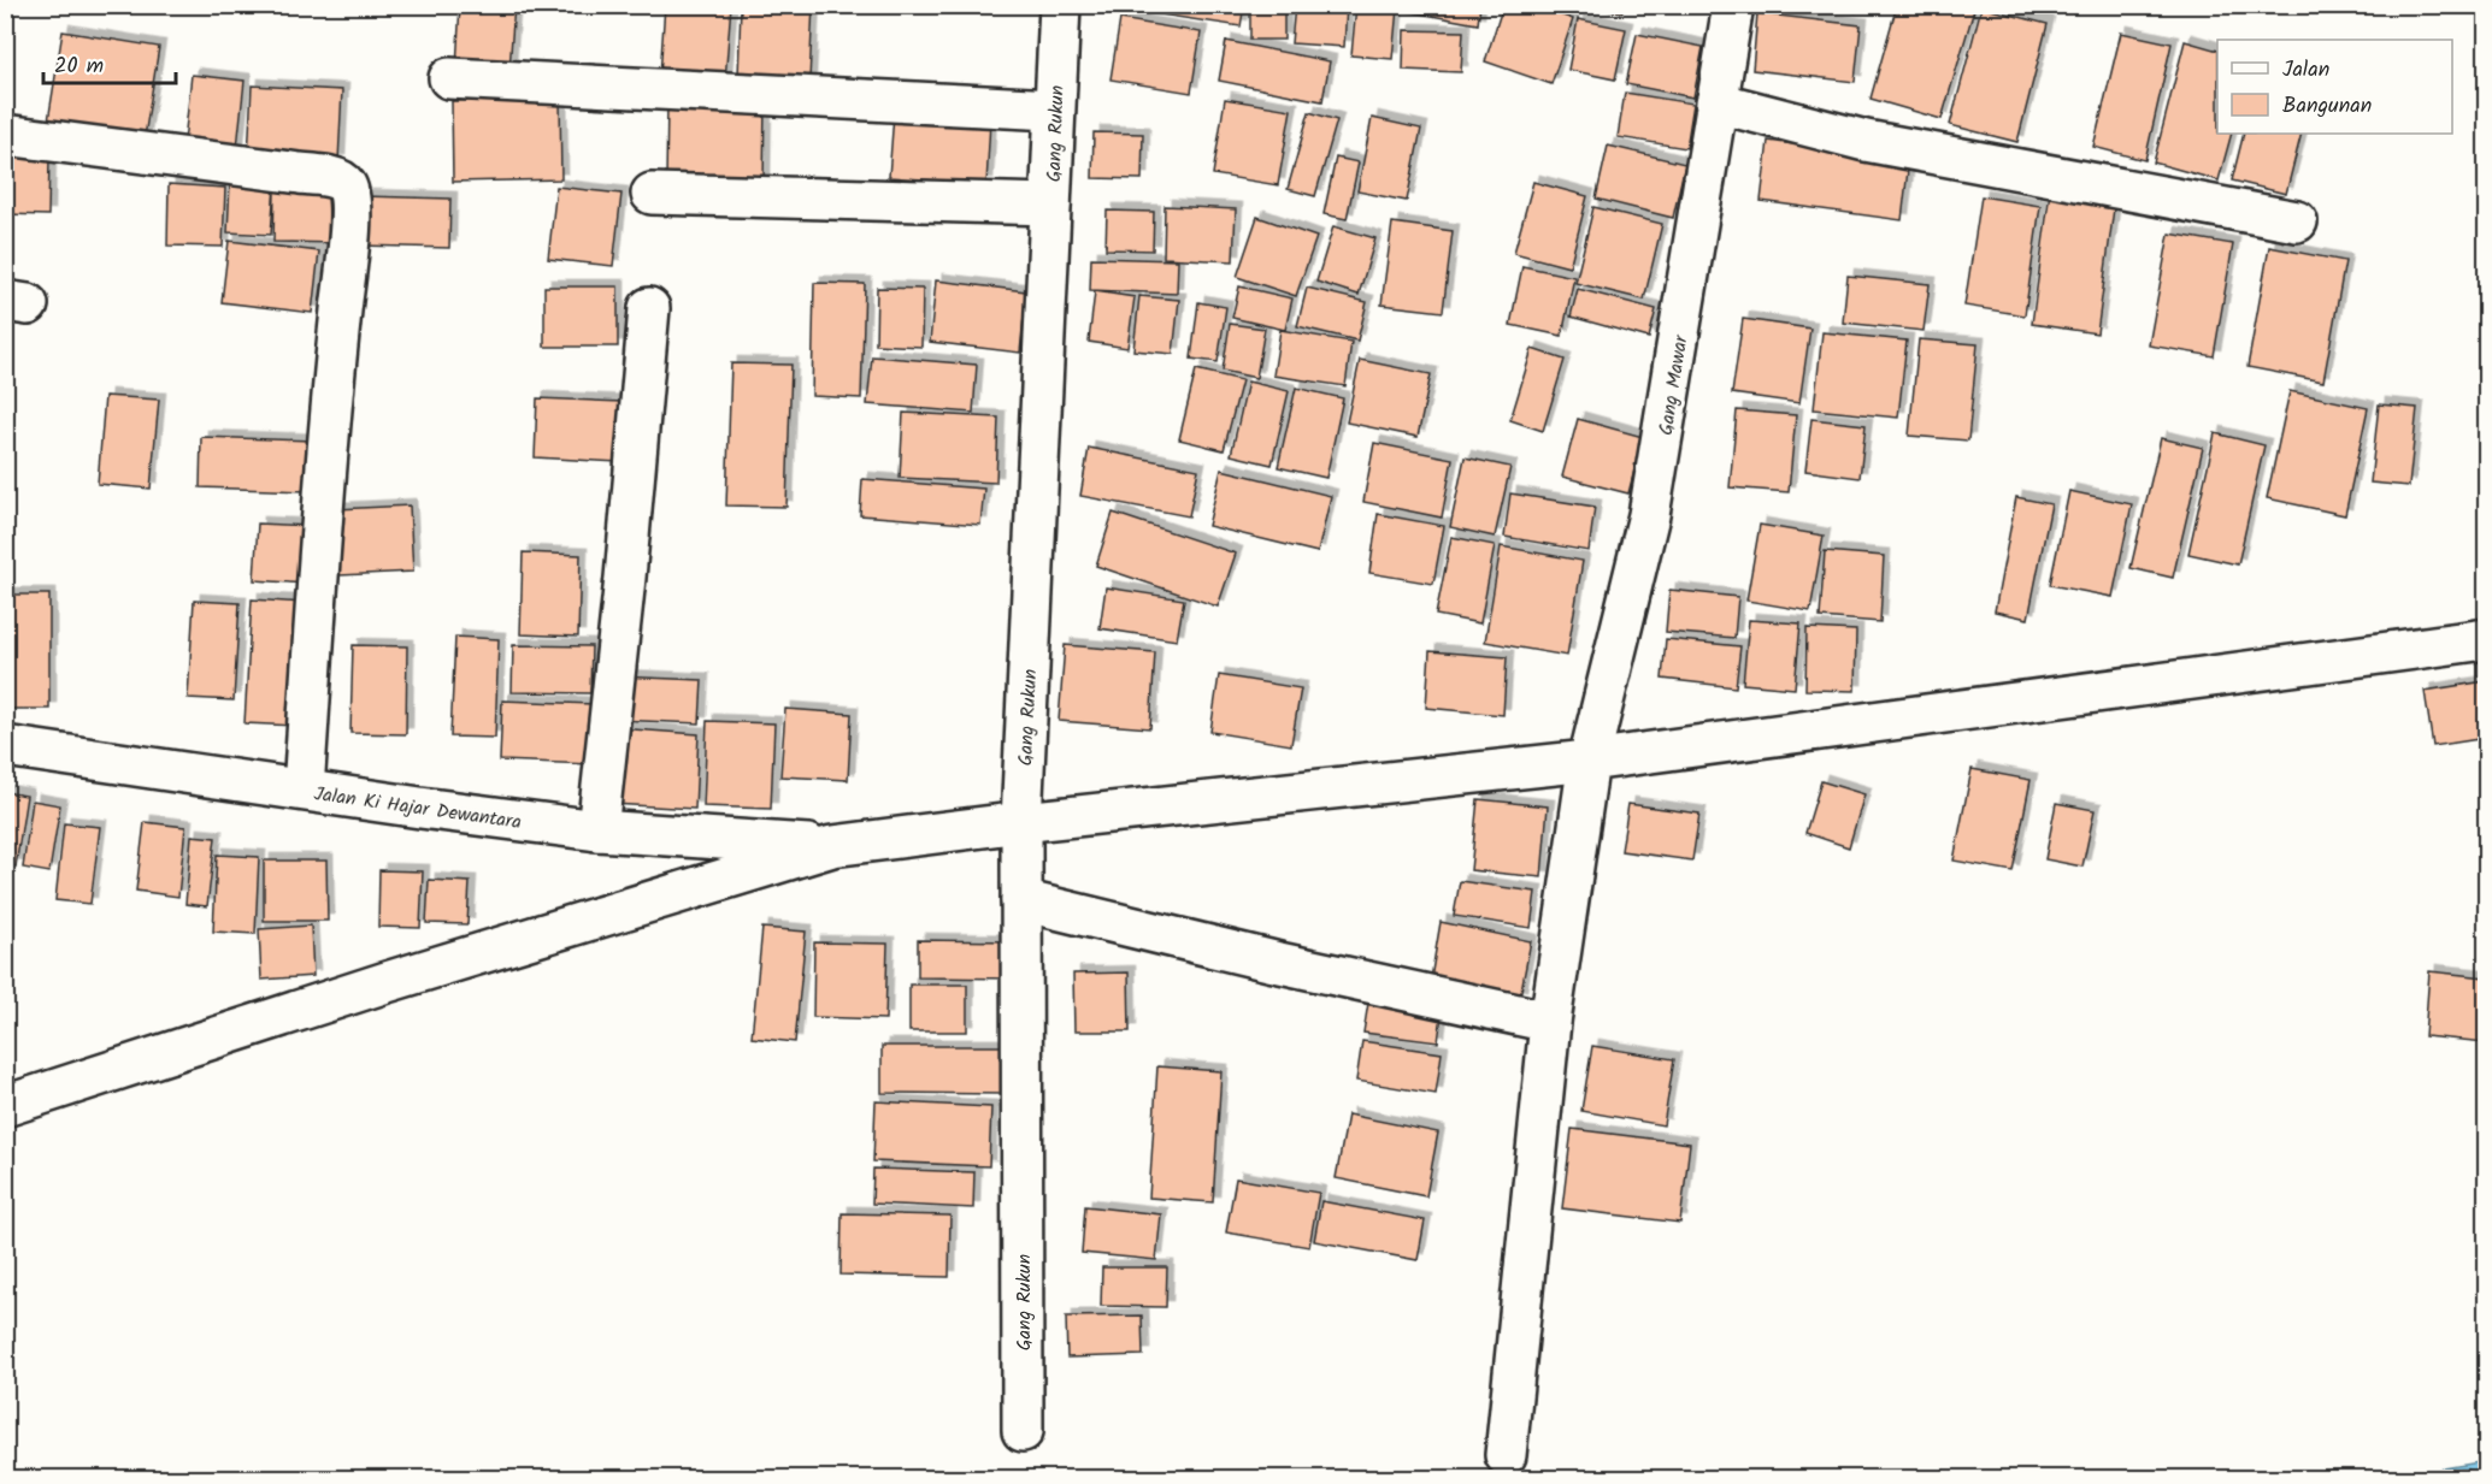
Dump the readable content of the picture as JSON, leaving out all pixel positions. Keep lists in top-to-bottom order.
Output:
{
  "streets": {
    "street": ["Gang Rukun", "Gang Mawar", "Jalan Ki Hajar Dewantara"]
  },
  "legend": ["Jalan", "Bangunan"],
  "scale_bar": "20 m"
}
